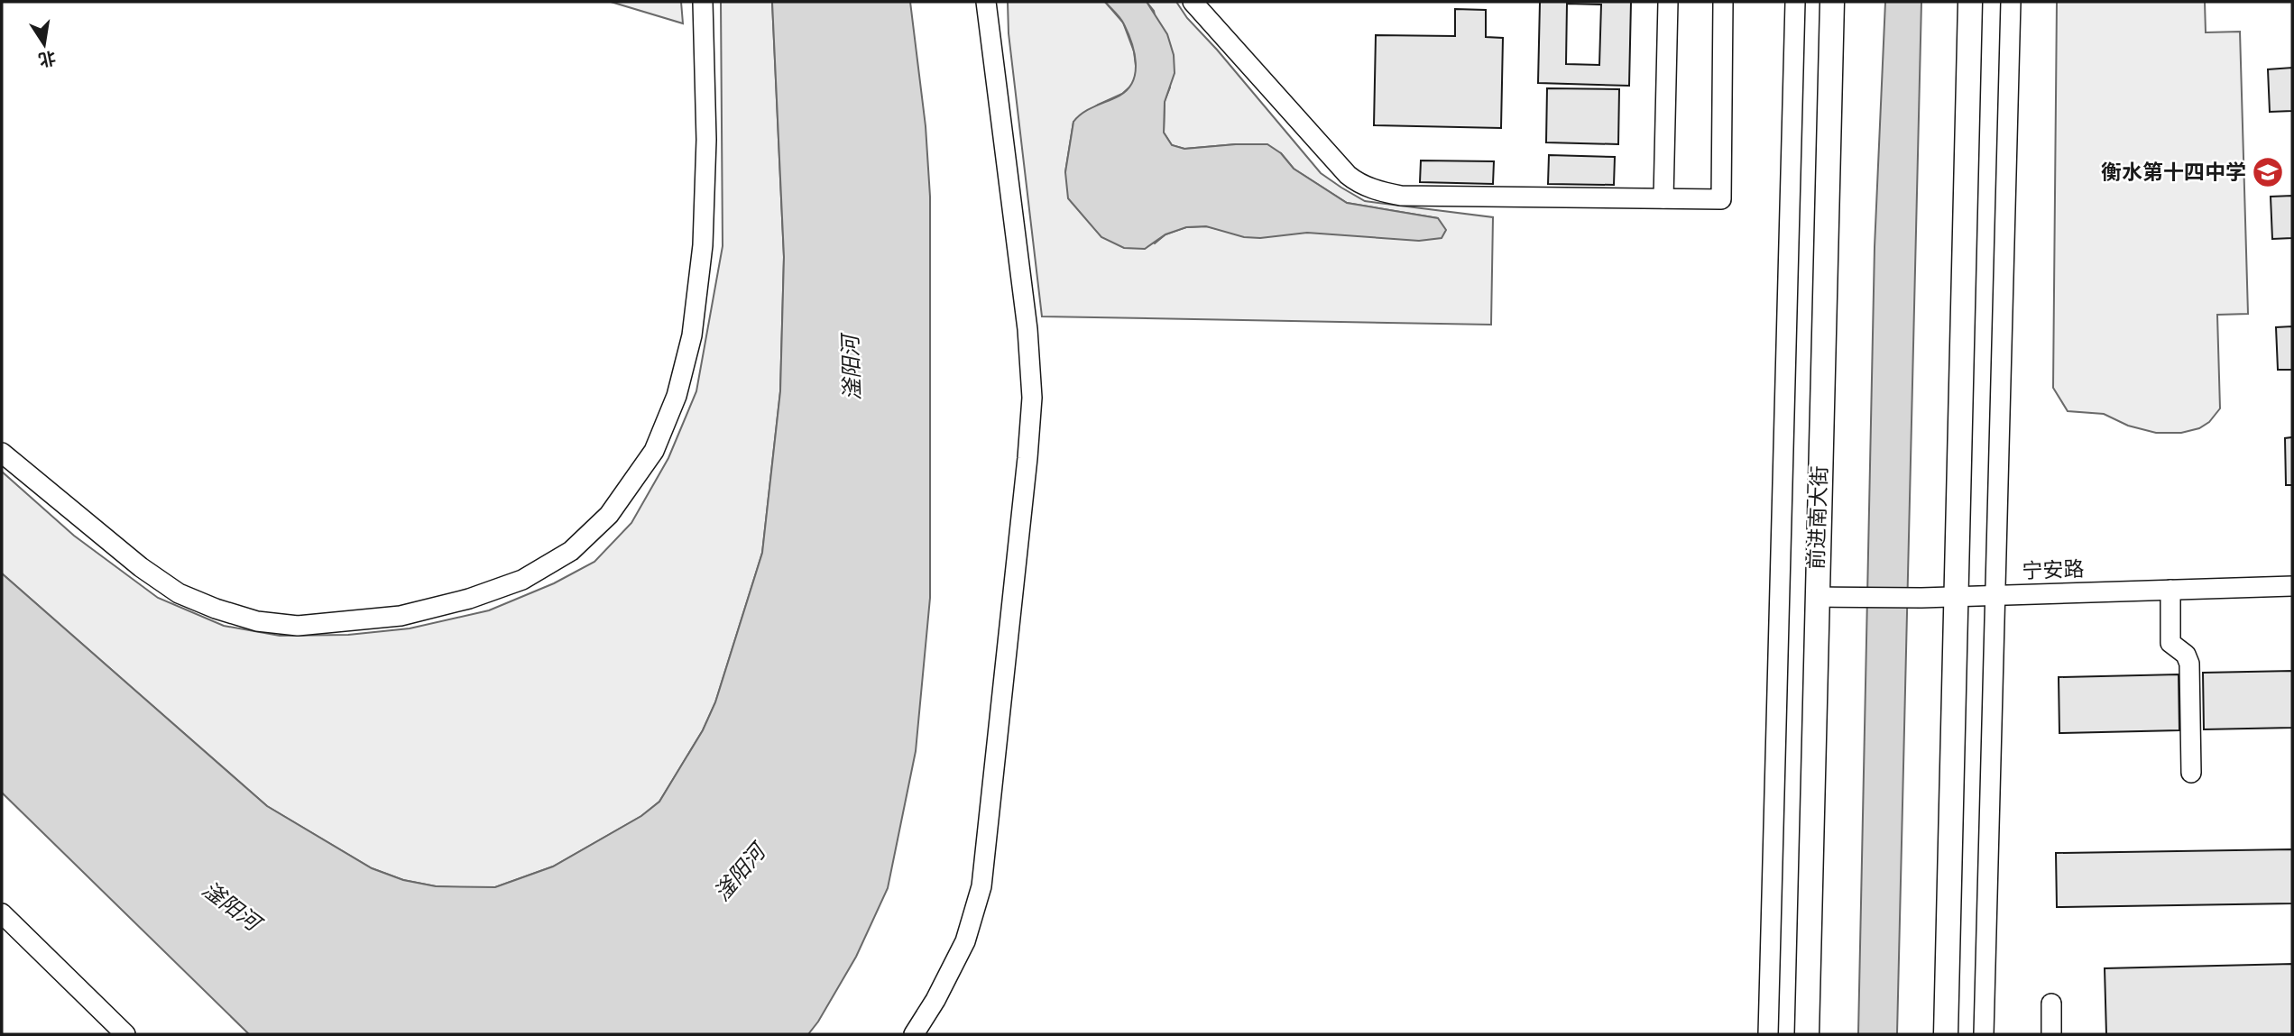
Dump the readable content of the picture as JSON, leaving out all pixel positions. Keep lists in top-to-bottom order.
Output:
{
  "streets": {
    "main road": ["前进南大街"],
    "street": ["宁安路"]
  },
  "crossings": [
    ["前进南大街", "宁安路"]
  ],
  "water": ["滏阳河"],
  "places": {
    "school or university": ["衡水第十四中学"]
  },
  "north": "bottom"
}
